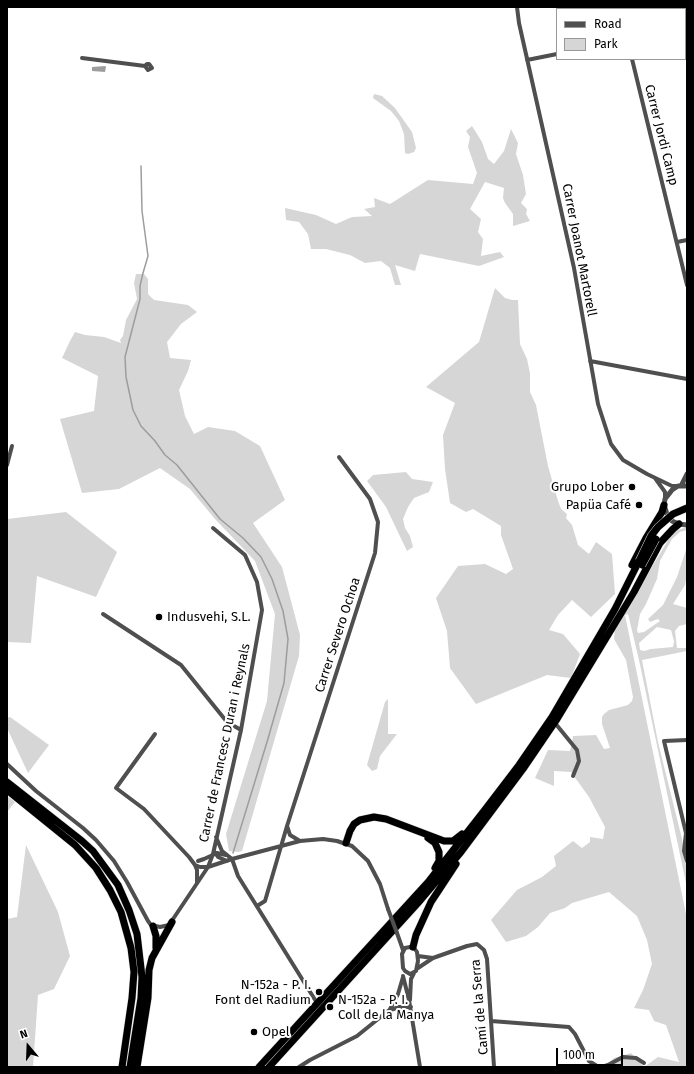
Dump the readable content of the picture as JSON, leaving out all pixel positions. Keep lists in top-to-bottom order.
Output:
{
  "streets": {
    "street": [
      "Carrer Jordi Camp",
      "Carrer Joanot Martorell",
      "Carrer Severo Ochoa",
      "Carrer de Francesc Duran i Reynals",
      "Camí de la Serra"
    ]
  },
  "places": [
    "Grupo Lober",
    "Papüa Café",
    "Indusvehi, S.L.",
    "N-152a - P. I. Font del Radium",
    "N-152a - P. I. Coll de la Manya",
    "Opel"
  ],
  "legend": ["Road", "Park"],
  "scale_bar": "100 m",
  "north": "top"
}
